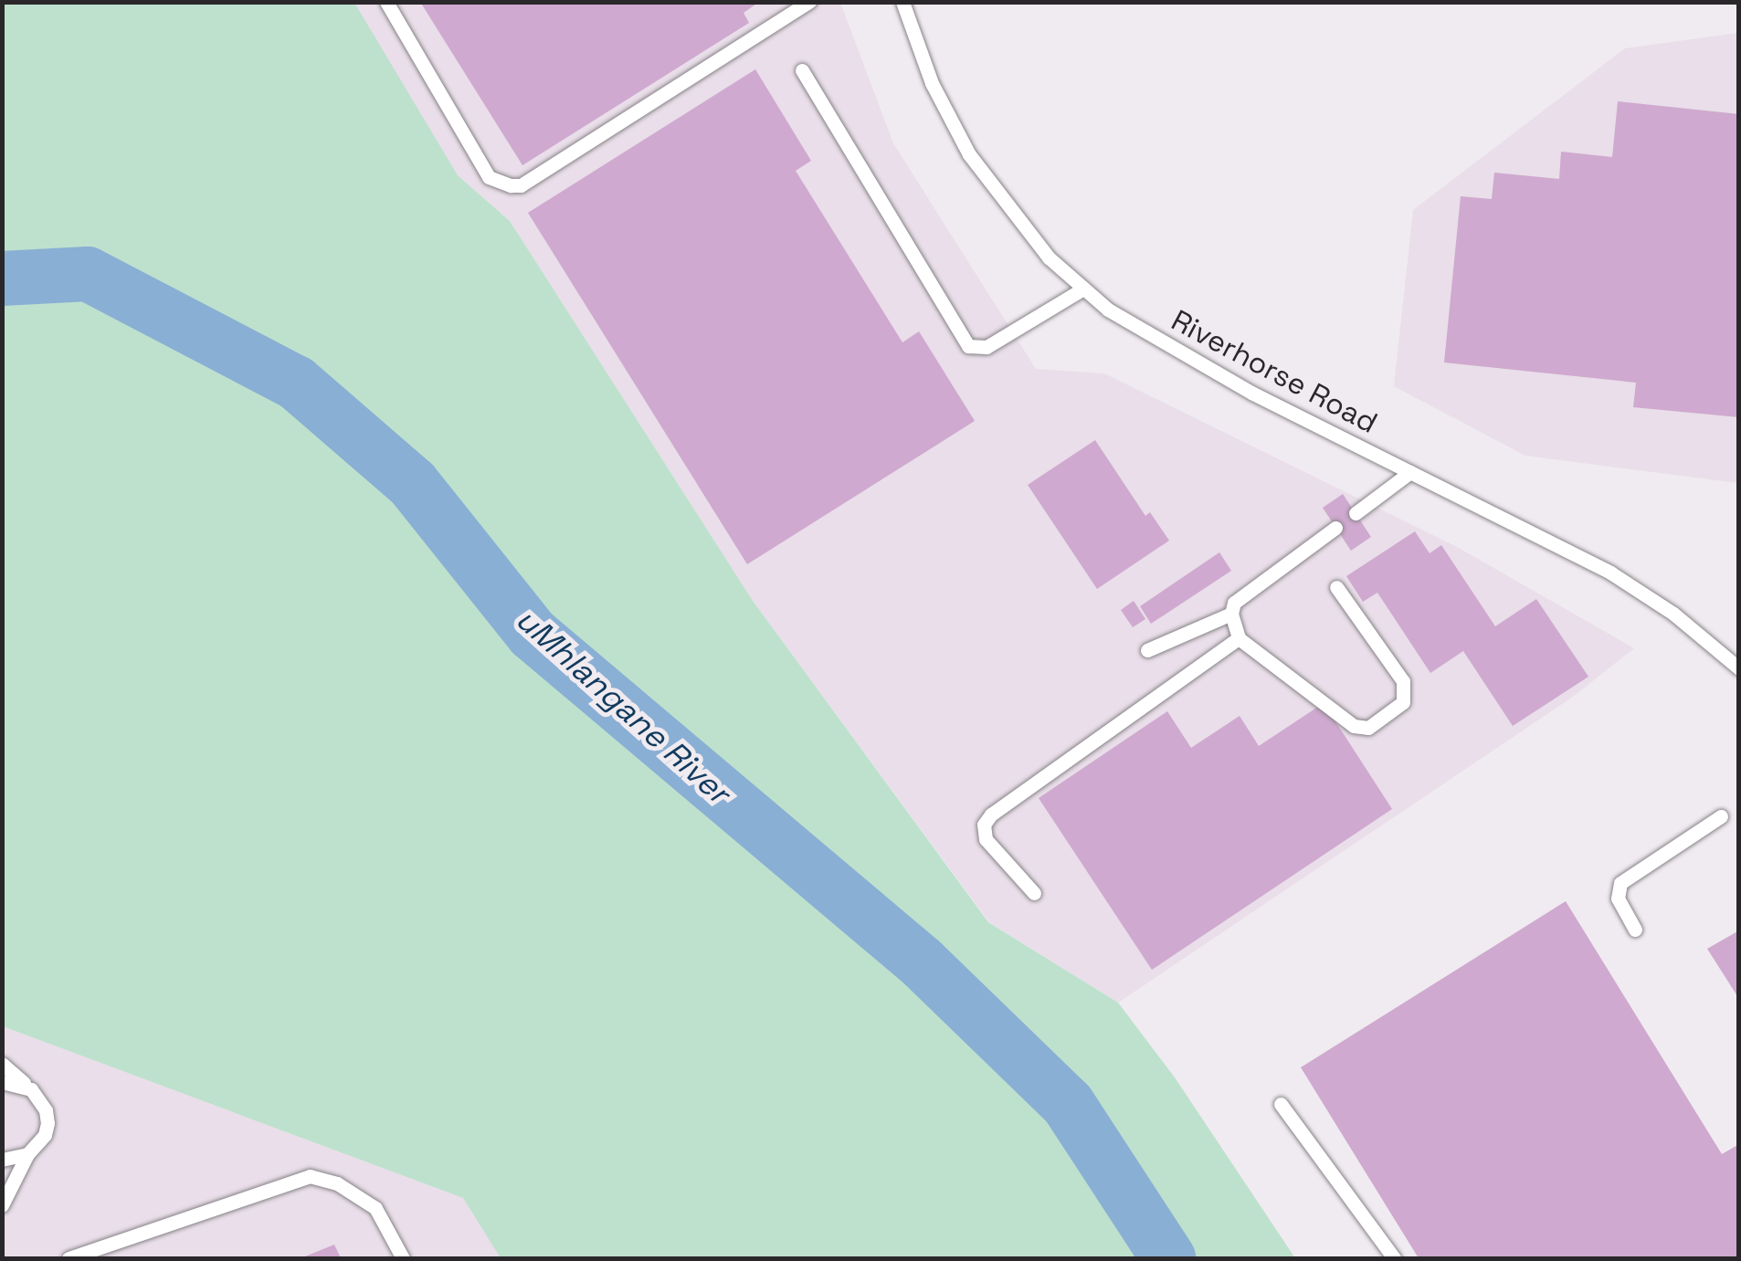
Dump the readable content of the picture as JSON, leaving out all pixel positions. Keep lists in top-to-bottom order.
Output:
{
  "streets": {
    "lane": ["Riverhorse Road"]
  },
  "water": ["uMhlangane River"]
}
